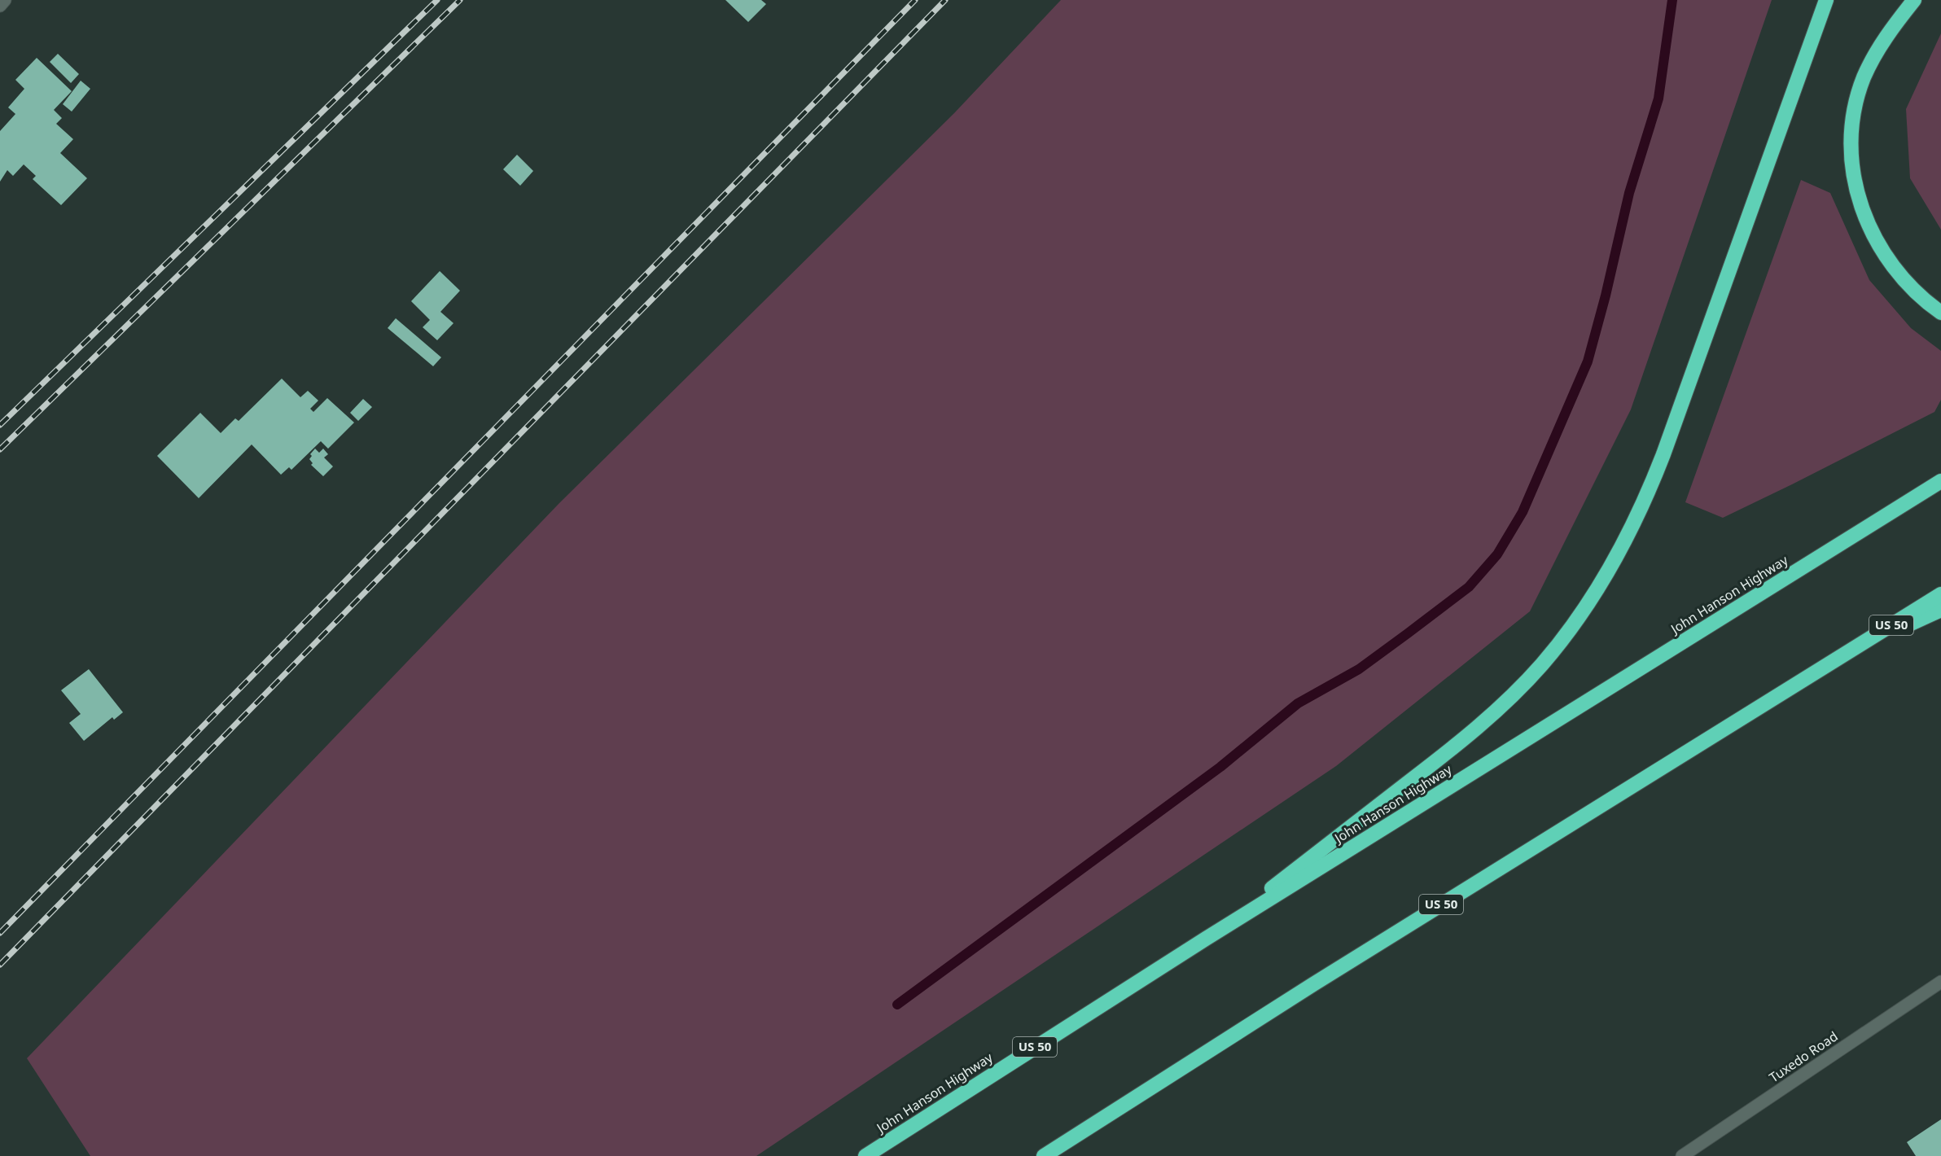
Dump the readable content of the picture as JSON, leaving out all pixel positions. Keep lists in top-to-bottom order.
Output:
{
  "streets": {
    "highway": ["John Hanson Highway", "US 50"],
    "main road": ["Tuxedo Road"]
  }
}
